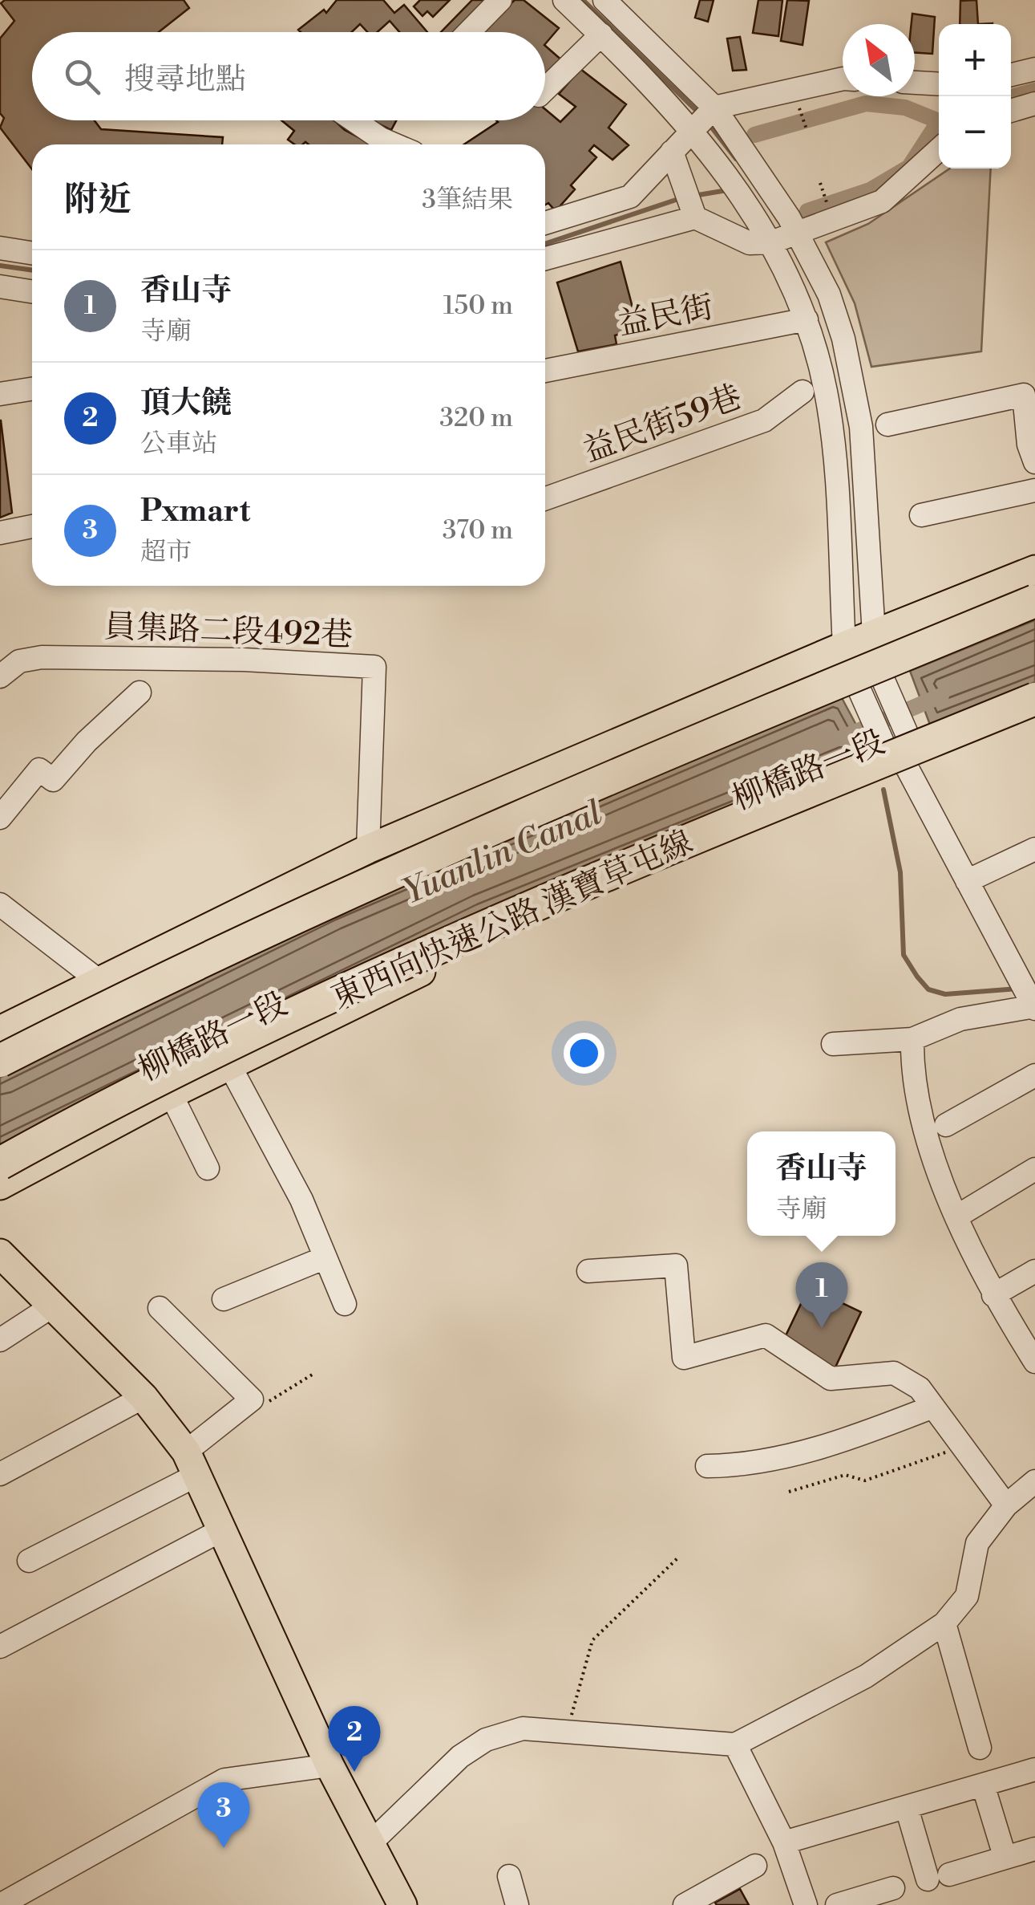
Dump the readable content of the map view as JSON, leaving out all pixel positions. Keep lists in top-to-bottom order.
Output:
{
  "streets": {
    "highway": ["東西向快速公路 漢寶草屯線"],
    "main road": ["柳橋路一段"],
    "street": ["益民街", "益民街59巷", "員集路二段492巷"]
  },
  "water": ["Yuanlin Canal"],
  "north": "top left",
  "page": {
    "map_buttons": ["+", "−"],
    "search": "搜尋地點",
    "heading": ["附近", "3筆結果"],
    "list": [
      {
        "mark": "1",
        "name": "香山寺",
        "note": "寺廟",
        "value": "150 m"
      },
      {
        "mark": "2",
        "name": "頂大饒",
        "note": "公車站",
        "value": "320 m"
      },
      {
        "mark": "3",
        "name": "Pxmart",
        "note": "超市",
        "value": "370 m"
      }
    ],
    "popup": ["香山寺", "寺廟"],
    "pins": ["1", "2", "3"]
  }
}
